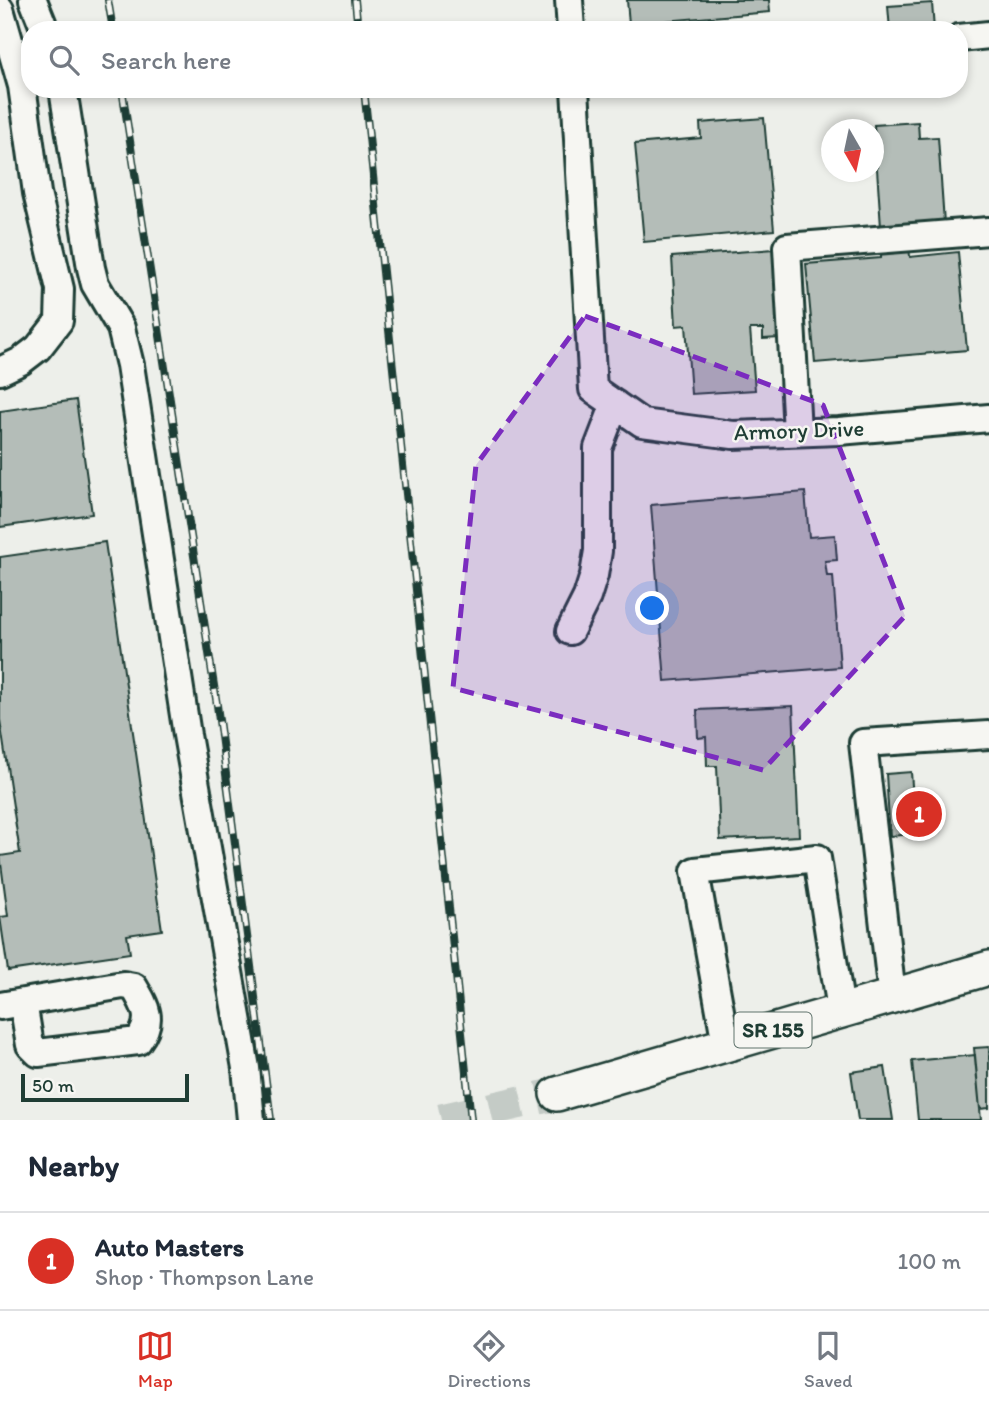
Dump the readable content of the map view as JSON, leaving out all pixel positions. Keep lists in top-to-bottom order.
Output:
{
  "streets": {
    "main road": ["SR 155"],
    "street": ["Armory Drive"]
  },
  "scale_bar": "50 m",
  "north": "bottom",
  "page": {
    "search": "Search here",
    "pins": "1",
    "scale": "50 m",
    "heading": "Nearby",
    "list": [
      {
        "mark": "1",
        "name": "Auto Masters",
        "note": "Shop · Thompson Lane",
        "value": "100 m"
      }
    ],
    "nav": ["Map", "Directions", "Saved"]
  }
}
